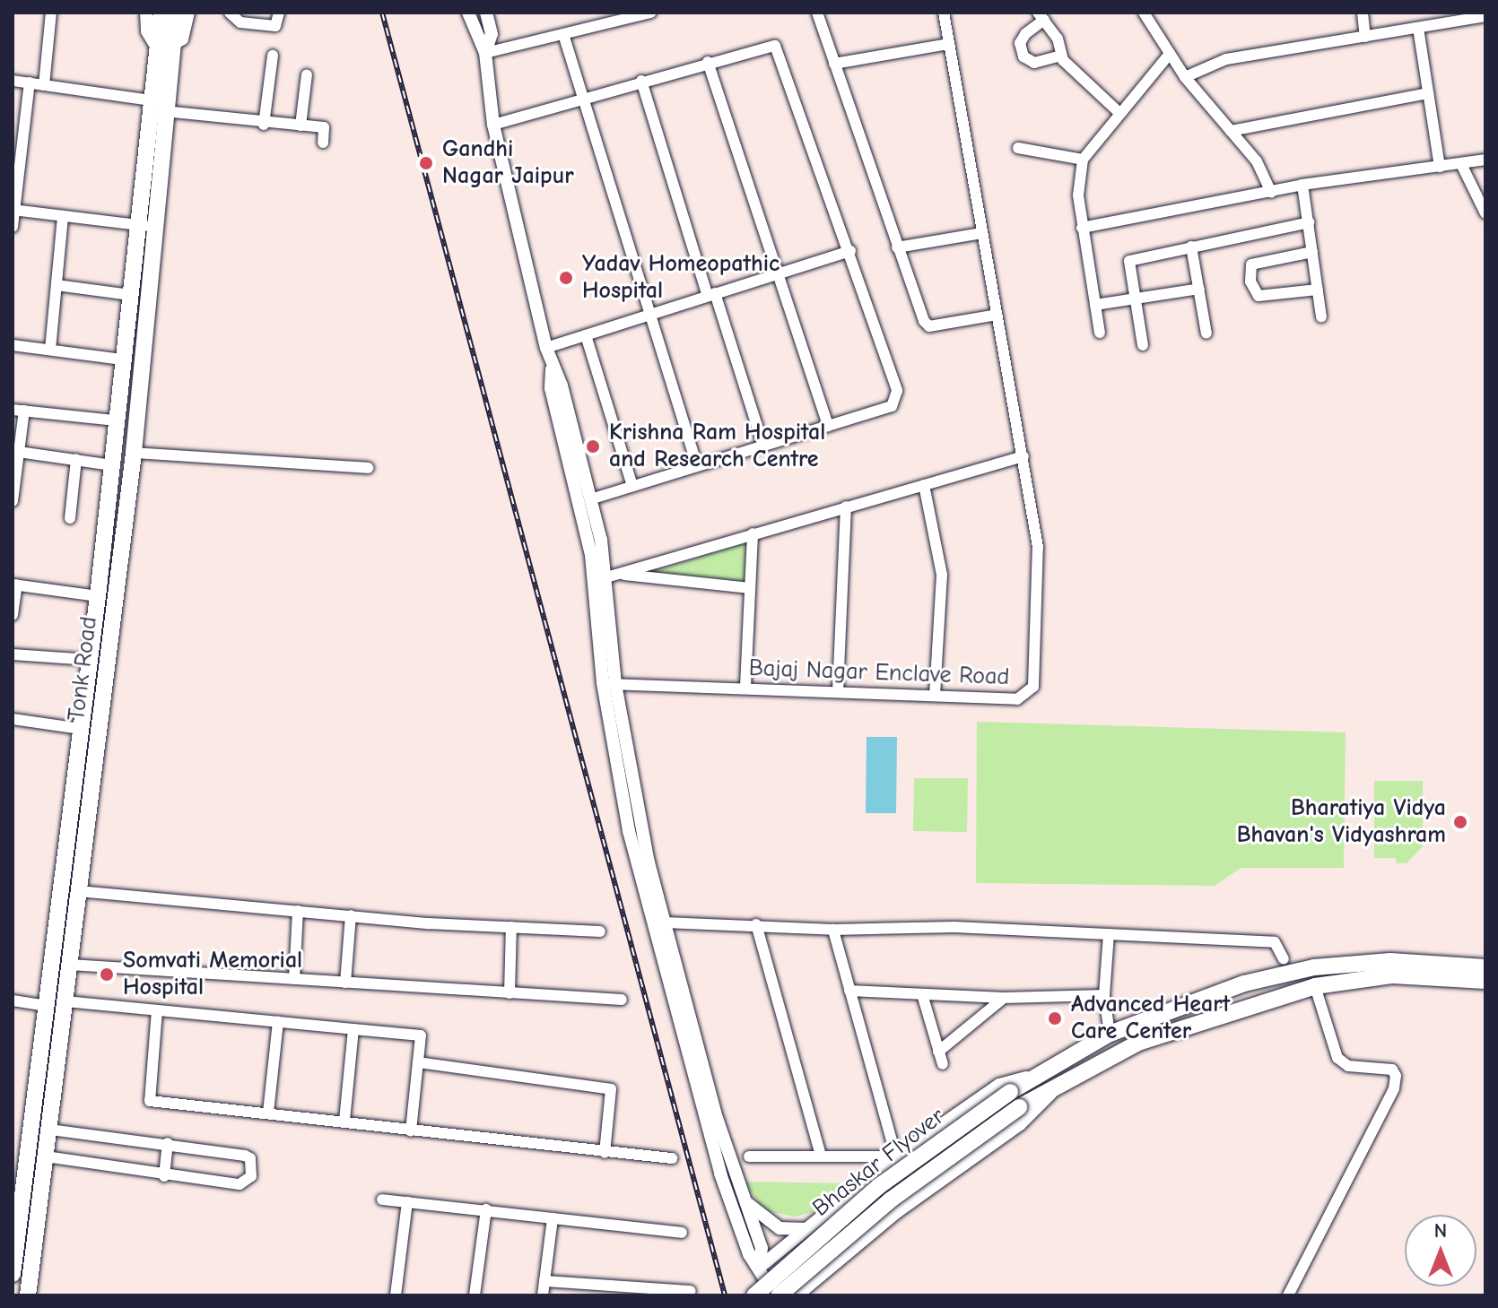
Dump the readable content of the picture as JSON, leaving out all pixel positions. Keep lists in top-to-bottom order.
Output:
{
  "streets": {
    "main road": ["Tonk Road", "Bhaskar Flyover"],
    "street": ["Bajaj Nagar Enclave Road"]
  },
  "places": [
    "Gandhi Nagar Jaipur",
    "Yadav Homeopathic Hospital",
    "Krishna Ram Hospital and Research Centre",
    "Bharatiya Vidya Bhavan's Vidyashram",
    "Somvati Memorial Hospital",
    "Advanced Heart Care Center"
  ],
  "north": "top"
}
